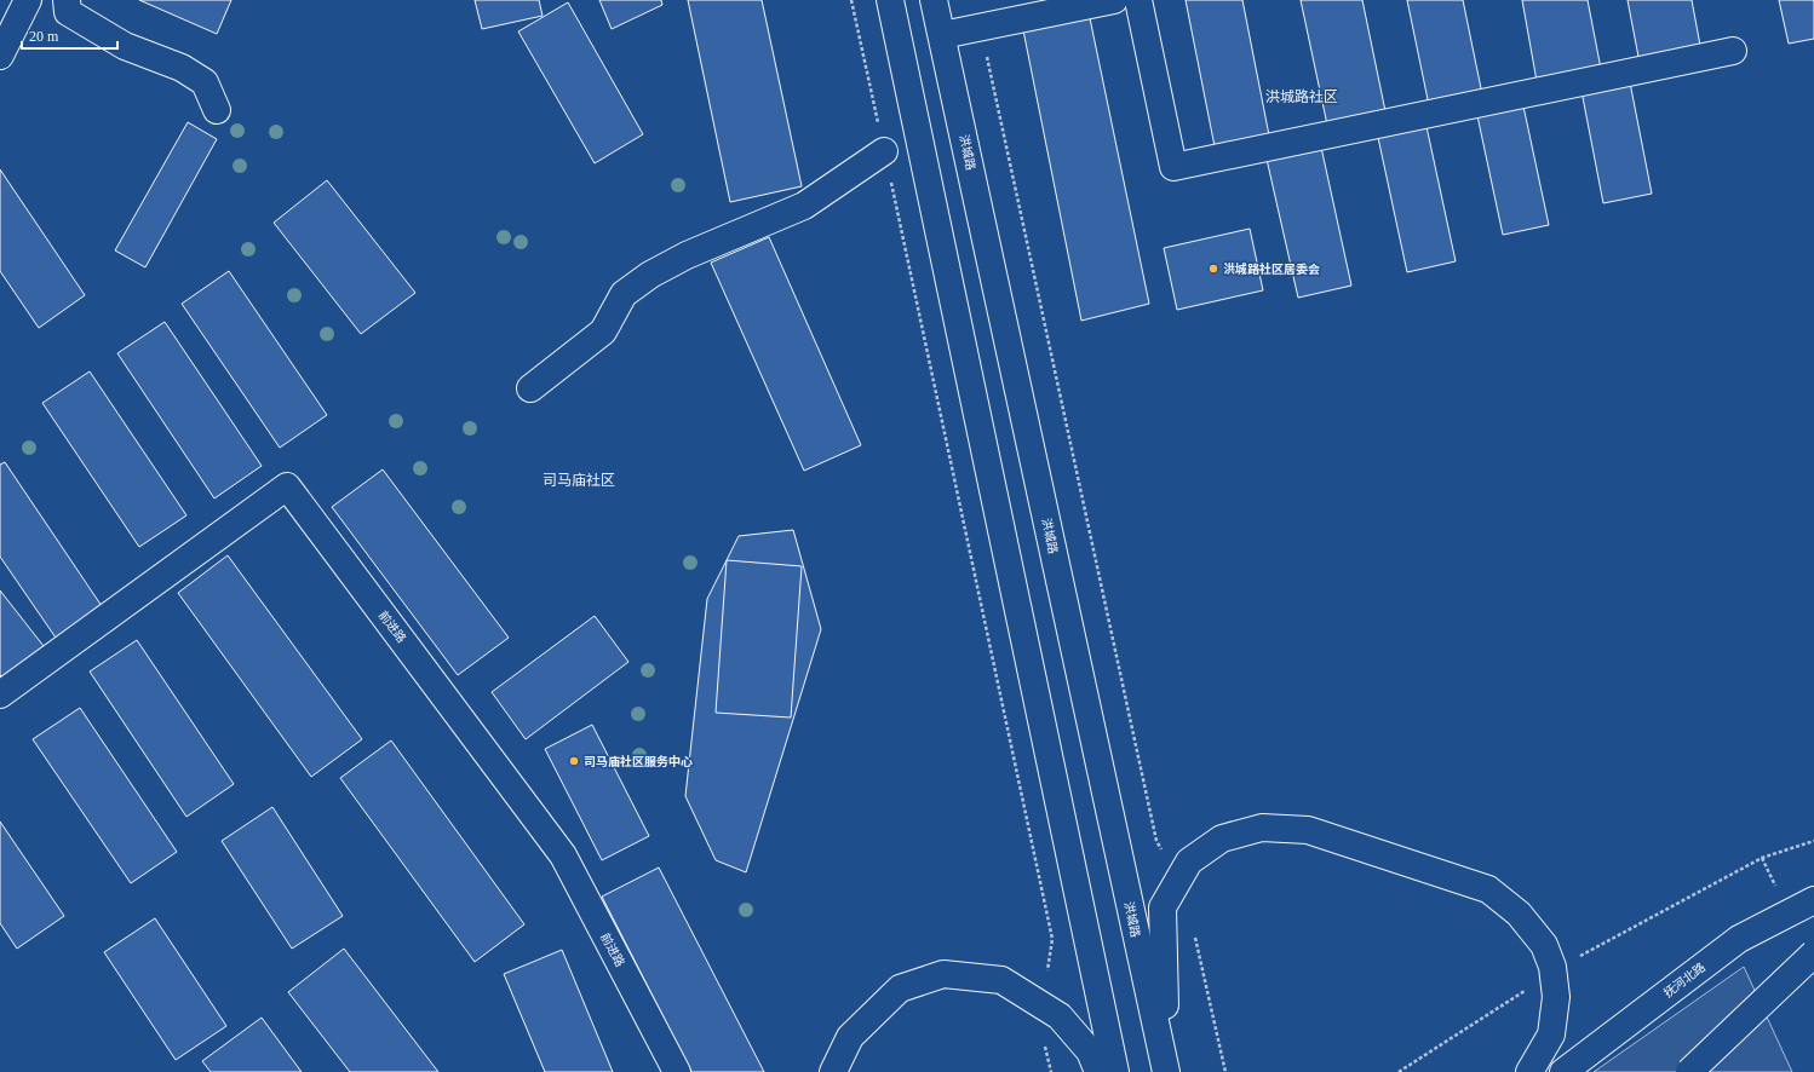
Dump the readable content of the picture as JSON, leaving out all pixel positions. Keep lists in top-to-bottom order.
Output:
{
  "streets": {
    "main road": ["洪城路", "前进路", "抚河北路"]
  },
  "districts": ["洪城路社区", "司马庙社区"],
  "places": ["洪城路社区居委会", "司马庙社区服务中心"],
  "scale_bar": "20 m"
}
